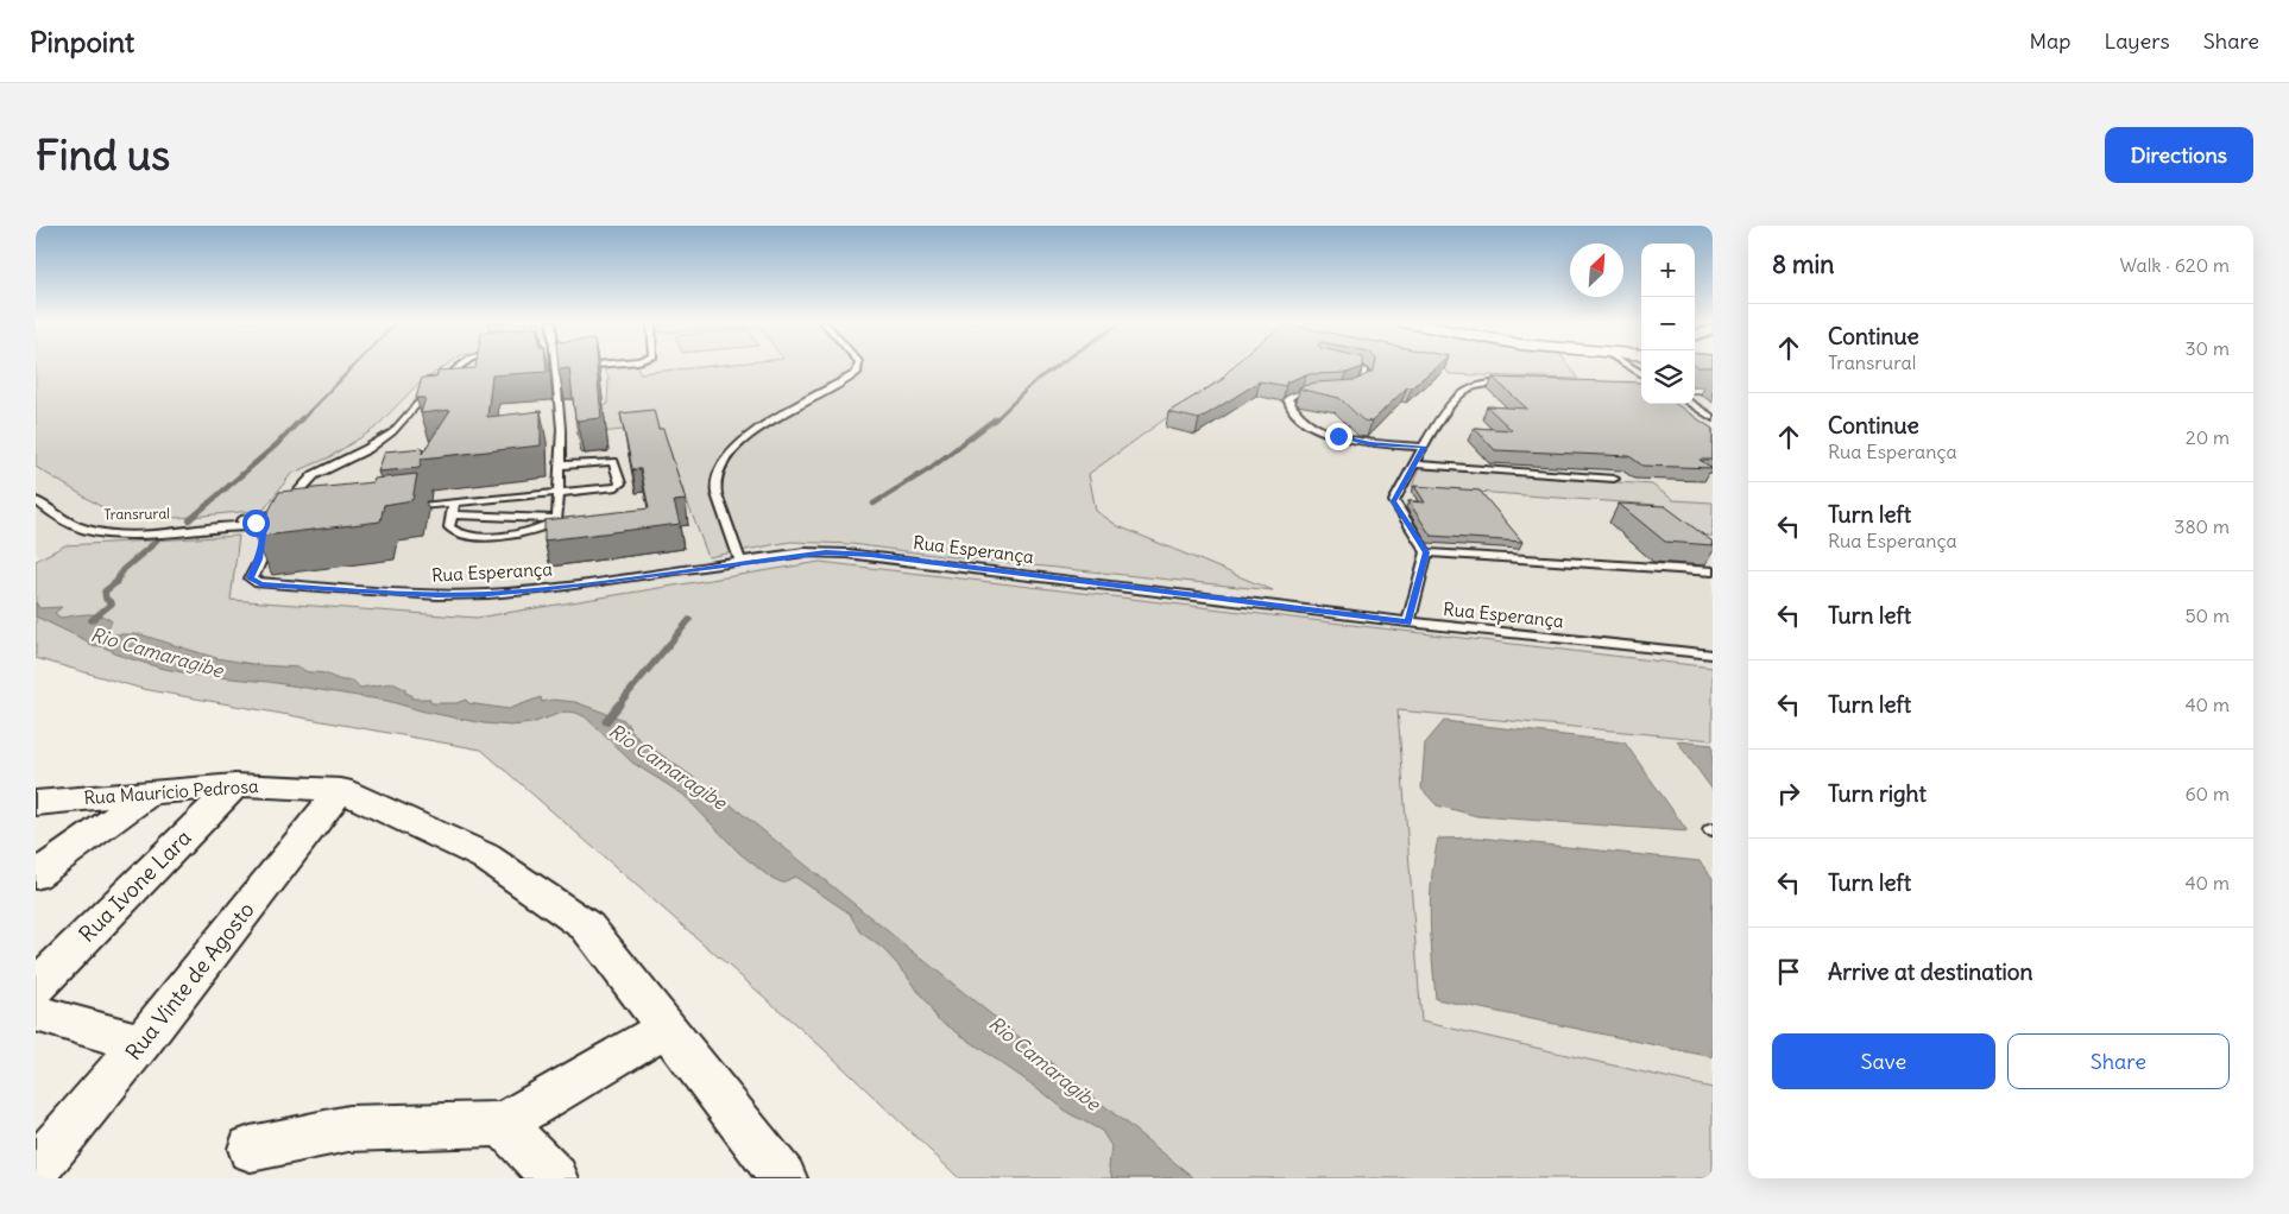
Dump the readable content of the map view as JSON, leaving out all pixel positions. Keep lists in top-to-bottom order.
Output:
{
  "streets": {
    "street": ["Rua Maurício Pedrosa", "Rua Ivone Lara", "Rua Vinte de Agosto"],
    "lane": ["Transrural", "Rua Esperança"]
  },
  "crossings": [
    ["Rua Maurício Pedrosa", "Rua Ivone Lara"],
    ["Rua Maurício Pedrosa", "Rua Vinte de Agosto"]
  ],
  "water": ["Rio Camaragibe"],
  "north": "top right",
  "page": {
    "header": "Pinpoint",
    "nav": ["Map", "Layers", "Share"],
    "buttons": [
      "Directions",
      ["Save", "Share"]
    ],
    "title": "Find us",
    "heading": ["8 min", "Walk · 620 m"],
    "map_buttons": ["+", "−"],
    "list": [
      ["Continue", "Transrural", "30 m"],
      ["Continue", "Rua Esperança", "20 m"],
      ["Turn left", "Rua Esperança", "380 m"],
      ["Turn left", "50 m"],
      ["Turn left", "40 m"],
      ["Turn right", "60 m"],
      ["Turn left", "40 m"],
      "Arrive at destination"
    ]
  }
}
